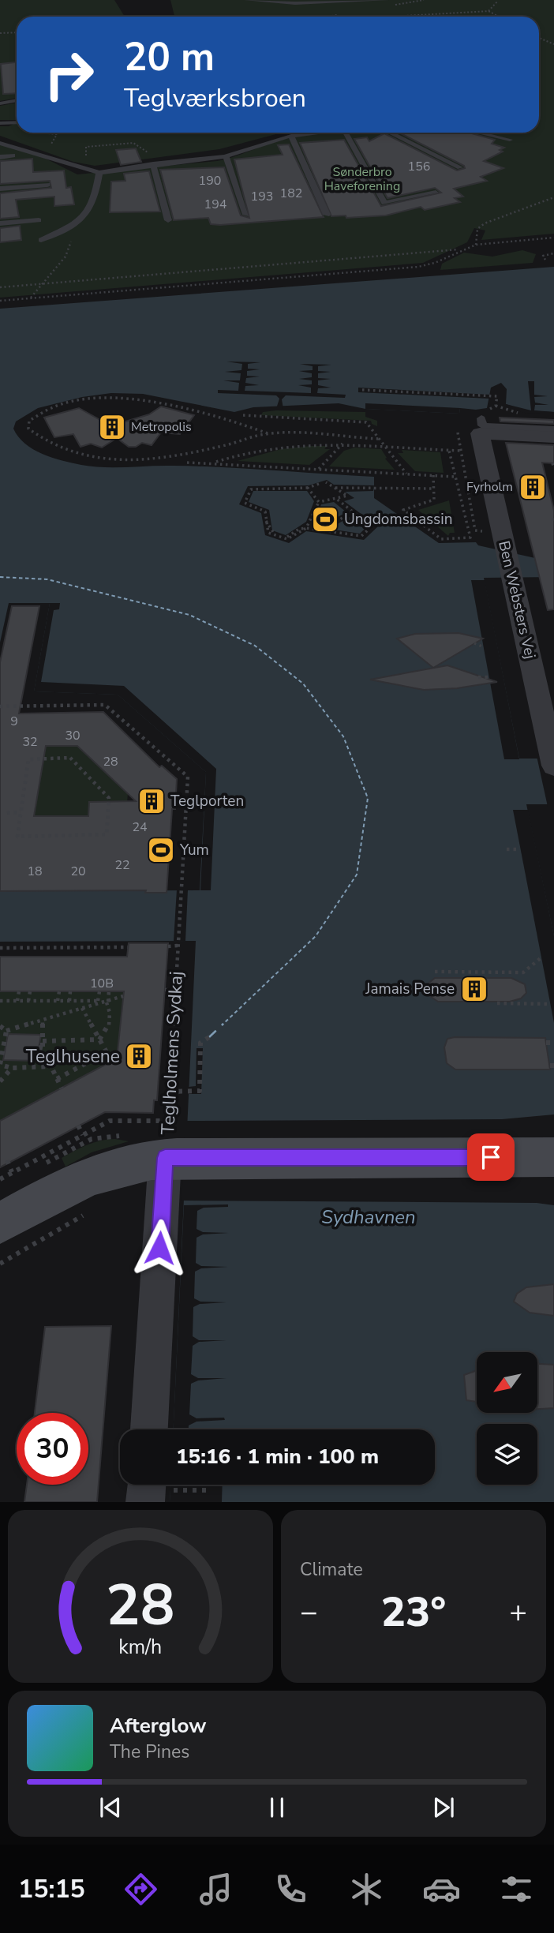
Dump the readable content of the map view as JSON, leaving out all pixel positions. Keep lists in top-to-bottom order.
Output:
{
  "streets": {
    "street": ["Ben Websters Vej"],
    "path": ["Teglholmens Sydkaj"]
  },
  "water": ["Sydhavnen"],
  "parks": ["Sønderbro Haveforening"],
  "places": {
    "building": [
      "Metropolis",
      "Fyrholm",
      "Teglporten",
      "Jamais Pense",
      "Teglhusene"
    ],
    "sports": ["Ungdomsbassin", "Yum"]
  },
  "house_numbers": [
    "156",
    "190",
    "182",
    "193",
    "194",
    "9",
    "30",
    "32",
    "28",
    "24",
    "22",
    "18",
    "20",
    "10B"
  ],
  "north": "bottom left",
  "page": {
    "turn": ["20 m", "Teglværksbroen"],
    "limit": "30",
    "trip": "15:16 · 1 min · 100 m",
    "tile": "Climate",
    "heat": ["−", "23°", "+"],
    "song": ["Afterglow", "The Pines"],
    "tabs": "15:15",
    "gauge": ["28", "km/h"]
  }
}
